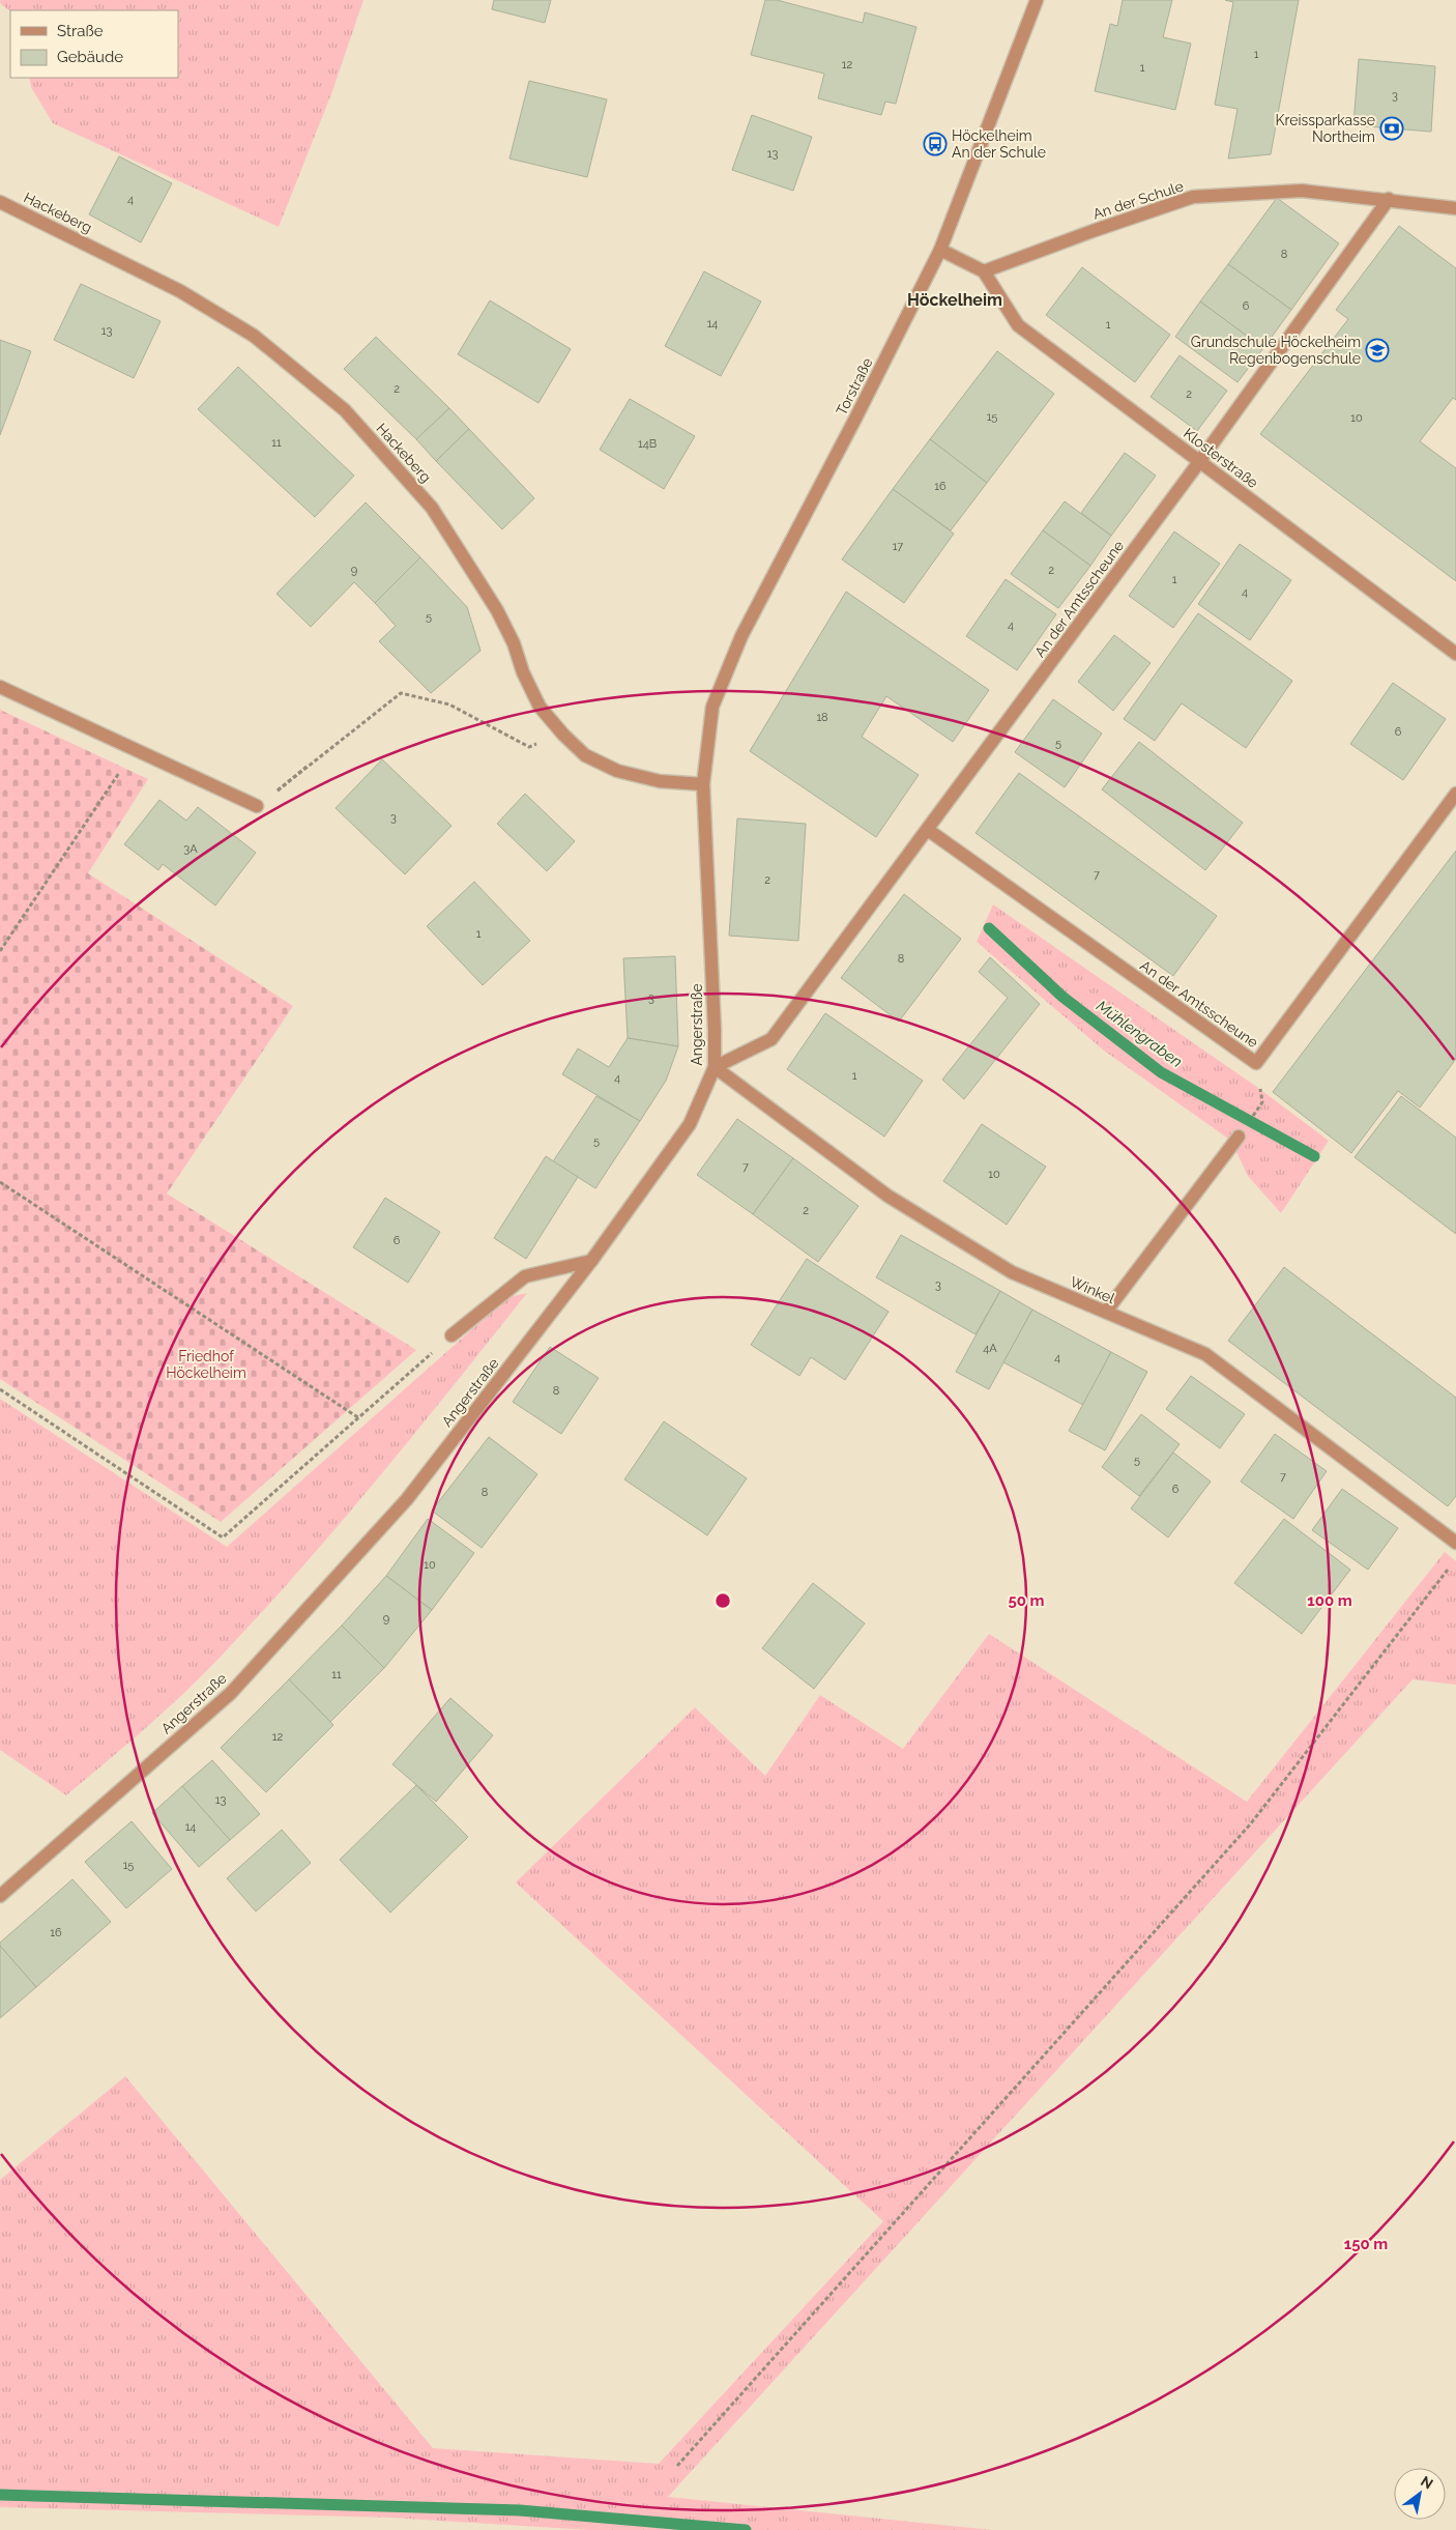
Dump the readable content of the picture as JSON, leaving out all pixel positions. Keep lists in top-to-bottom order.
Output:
{
  "streets": {
    "street": [
      "An der Schule",
      "Hackeberg",
      "Torstraße",
      "Klosterstraße",
      "An der Amtsscheune",
      "Angerstraße",
      "Winkel"
    ]
  },
  "crossings": [
    ["An der Schule", "Klosterstraße"],
    ["Hackeberg", "Torstraße"],
    ["Hackeberg", "Angerstraße"],
    ["Torstraße", "Angerstraße"],
    ["Klosterstraße", "An der Amtsscheune"],
    ["An der Amtsscheune", "Angerstraße"],
    ["An der Amtsscheune", "Winkel"],
    ["Angerstraße", "Winkel"]
  ],
  "districts": ["Höckelheim"],
  "water": ["Mühlengraben"],
  "parks": ["Friedhof Höckelheim"],
  "places": {
    "bank": ["Kreissparkasse Northeim"],
    "bus stop": ["Höckelheim An der Schule"],
    "school or university": ["Grundschule Höckelheim Regenbogenschule"]
  },
  "house_numbers": [
    "1",
    "12",
    "1",
    "3",
    "13",
    "4",
    "8",
    "6",
    "14",
    "1",
    "13",
    "2",
    "2",
    "15",
    "10",
    "11",
    "14B",
    "16",
    "17",
    "9",
    "2",
    "1",
    "4",
    "5",
    "4",
    "18",
    "6",
    "5",
    "3",
    "3A",
    "7",
    "2",
    "1",
    "8",
    "3",
    "1",
    "4",
    "5",
    "7",
    "10",
    "2",
    "6",
    "3",
    "4A",
    "4",
    "8",
    "5",
    "7",
    "6",
    "8",
    "10",
    "9",
    "11",
    "12",
    "13",
    "14",
    "15",
    "16"
  ],
  "legend": ["Straße", "Gebäude"],
  "north": "top right",
  "rings": ["50 m", "100 m", "150 m"]
}
